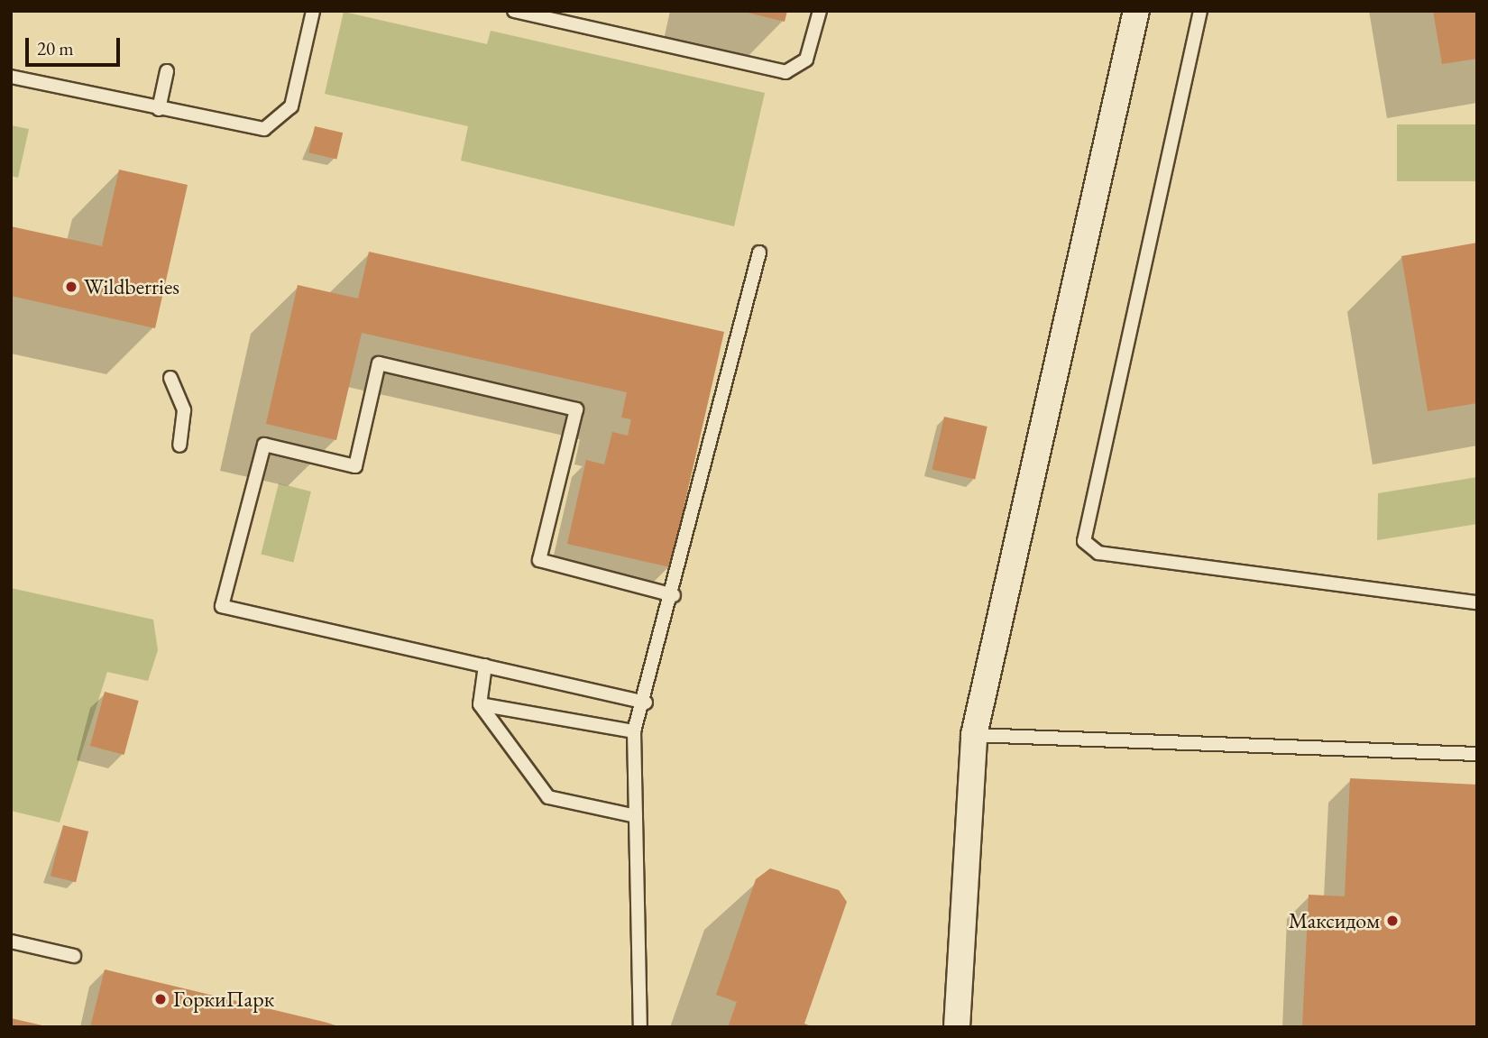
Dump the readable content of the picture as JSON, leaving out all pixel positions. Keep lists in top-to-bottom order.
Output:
{
  "places": ["Wildberries", "Максидом", "ГоркиПарк"],
  "scale_bar": "20 m"
}
